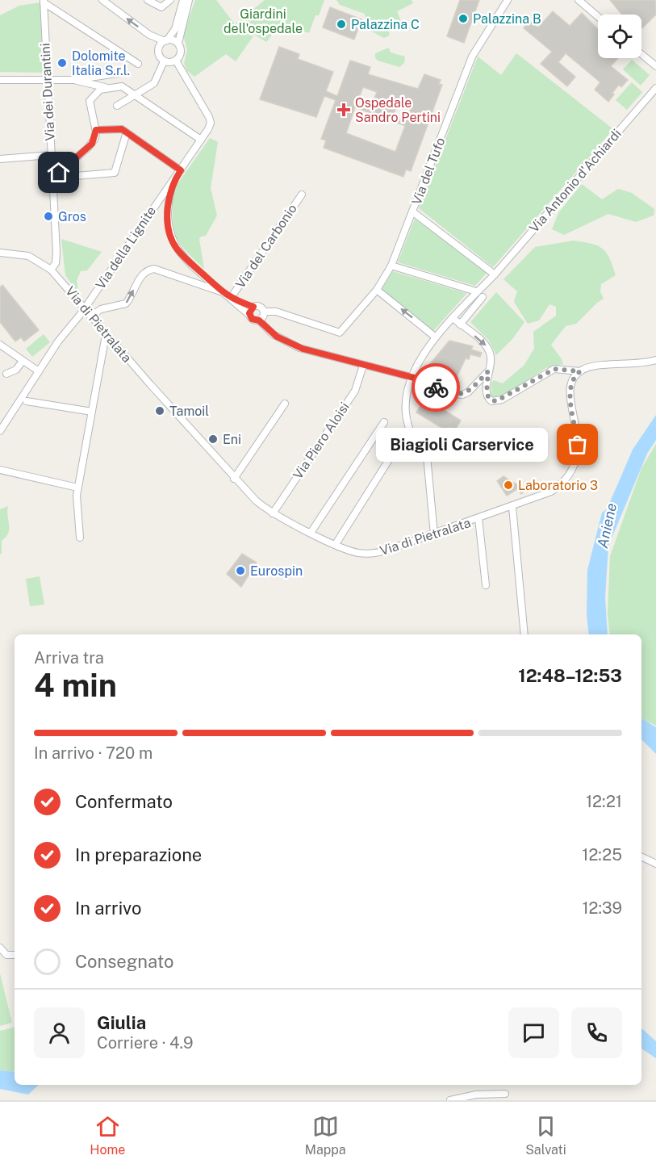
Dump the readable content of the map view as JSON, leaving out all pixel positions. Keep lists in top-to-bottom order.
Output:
{
  "streets": {
    "street": [
      "Via dei Durantini",
      "Via del Tufo",
      "Via Antonio d'Achiardi",
      "Via del Carbonio",
      "Via della Lignite",
      "Via di Pietralata",
      "Via Piero Aloisi"
    ]
  },
  "crossings": [
    ["Via dei Durantini", "Via di Pietralata"],
    ["Via Antonio d'Achiardi", "Via di Pietralata"],
    ["Via della Lignite", "Via di Pietralata"],
    ["Via di Pietralata", "Via Piero Aloisi"]
  ],
  "water": ["Aniene"],
  "parks": ["Giardini dell'ospedale"],
  "places": {
    "other": [
      "Palazzina B",
      "Palazzina C",
      "Dolomite Italia S.r.l.",
      "Gros",
      "Tamoil",
      "Eni",
      "Biagioli Carservice",
      "Laboratorio 3",
      "Eurospin"
    ],
    "health": ["Ospedale Sandro Pertini"]
  },
  "page": {
    "bubble": "Biagioli Carservice",
    "heading": ["4 min", "Arriva tra", "12:48–12:53"],
    "panel": ["Giulia", "Corriere · 4.9"],
    "bar": "In arrivo · 720 m",
    "list": [
      ["Confermato", "12:21"],
      ["In preparazione", "12:25"],
      ["In arrivo", "12:39"],
      "Consegnato"
    ],
    "tabs": ["Home", "Mappa", "Salvati"]
  }
}
